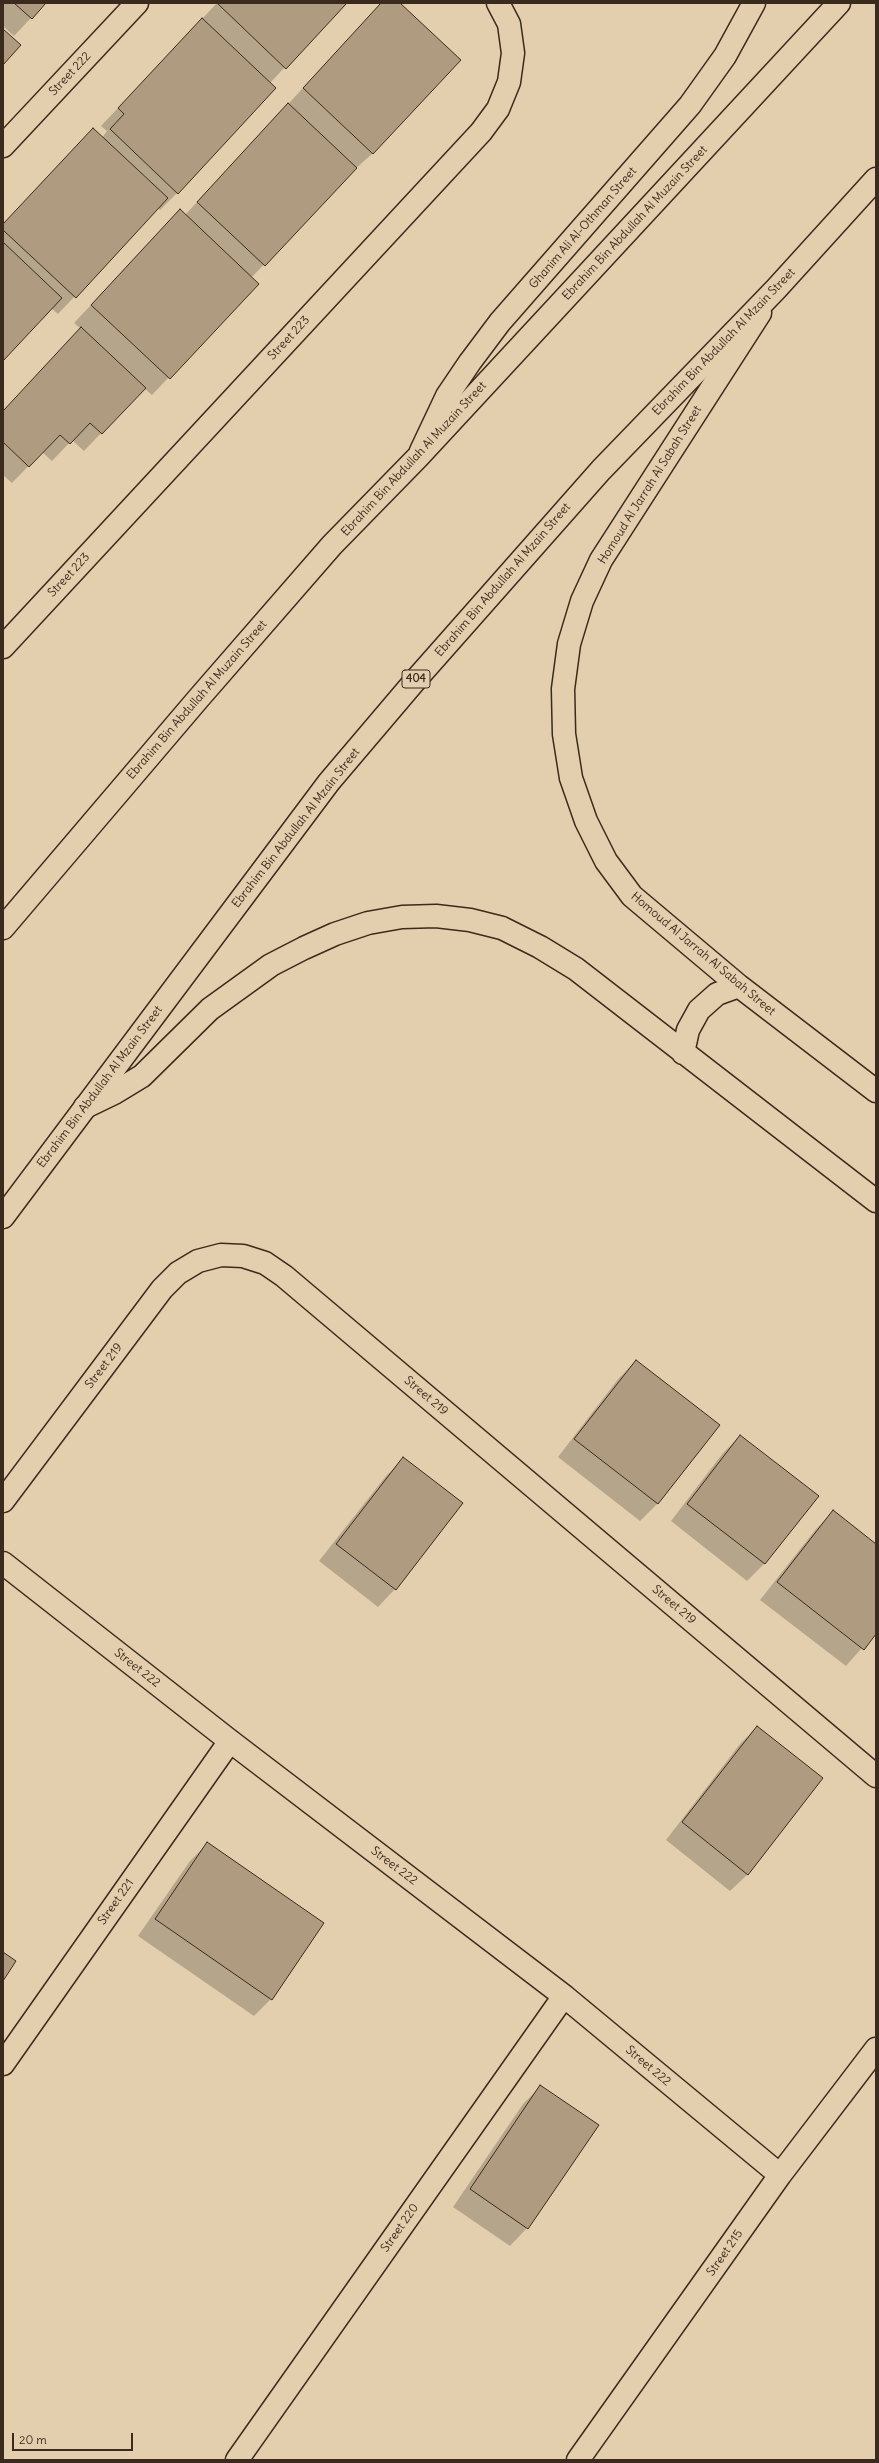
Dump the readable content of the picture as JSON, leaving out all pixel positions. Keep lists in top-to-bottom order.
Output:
{
  "streets": {
    "street": [
      "Street 222",
      "Ebrahim Bin Abdullah Al Muzain Street",
      "Ghanim Ali Al-Othman Street",
      "Street 223",
      "Ebrahim Bin Abdullah Al Mzain Street",
      "Homoud Al Jarrah Al Sabah Street",
      "404",
      "Street 219",
      "Street 221",
      "Street 220",
      "Street 215"
    ]
  },
  "crossings": [
    ["Street 222", "Street 221"],
    ["Street 222", "Street 220"],
    ["Street 222", "Street 215"],
    ["Ebrahim Bin Abdullah Al Muzain Street", "Ghanim Ali Al-Othman Street"],
    ["Ebrahim Bin Abdullah Al Mzain Street", "Homoud Al Jarrah Al Sabah Street"]
  ],
  "scale_bar": "20 m"
}
